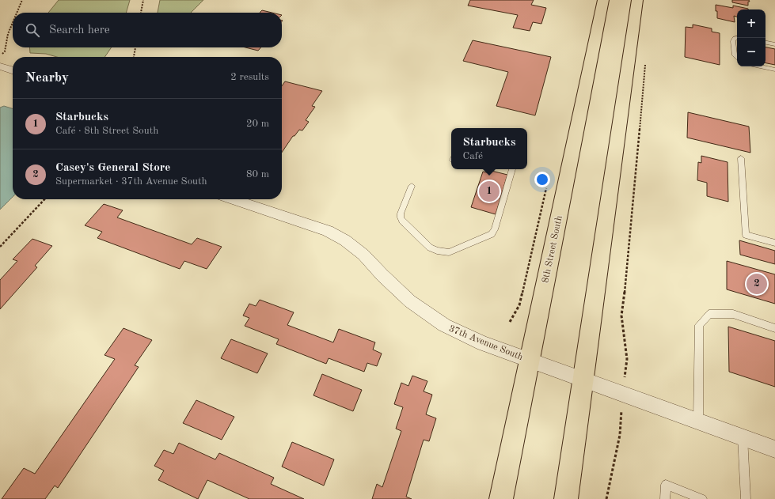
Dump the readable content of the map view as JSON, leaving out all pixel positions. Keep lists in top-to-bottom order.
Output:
{
  "streets": {
    "main road": ["8th Street South"],
    "street": ["37th Avenue South"]
  },
  "crossings": [
    ["8th Street South", "37th Avenue South"]
  ],
  "page": {
    "map_buttons": ["+", "−"],
    "search": "Search here",
    "heading": ["Nearby", "2 results"],
    "list": [
      {
        "mark": "1",
        "name": "Starbucks",
        "note": "Café · 8th Street South",
        "value": "20 m"
      },
      {
        "mark": "2",
        "name": "Casey's General Store",
        "note": "Supermarket · 37th Avenue South",
        "value": "80 m"
      }
    ],
    "popup": ["Starbucks", "Café"],
    "pins": ["1", "2"]
  }
}
